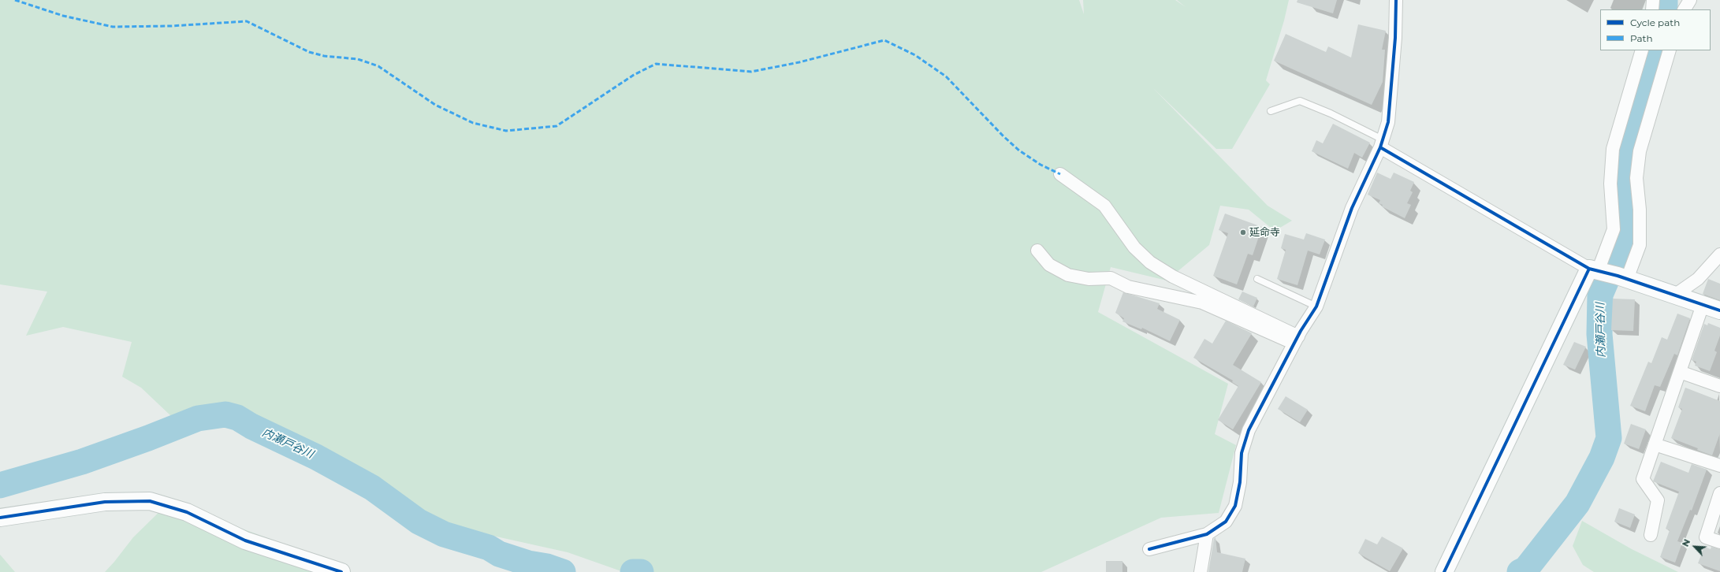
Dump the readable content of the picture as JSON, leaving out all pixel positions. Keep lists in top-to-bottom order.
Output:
{
  "water": ["内瀬戸谷川"],
  "places": ["延命寺"],
  "legend": ["Cycle path", "Path"],
  "north": "top left"
}
